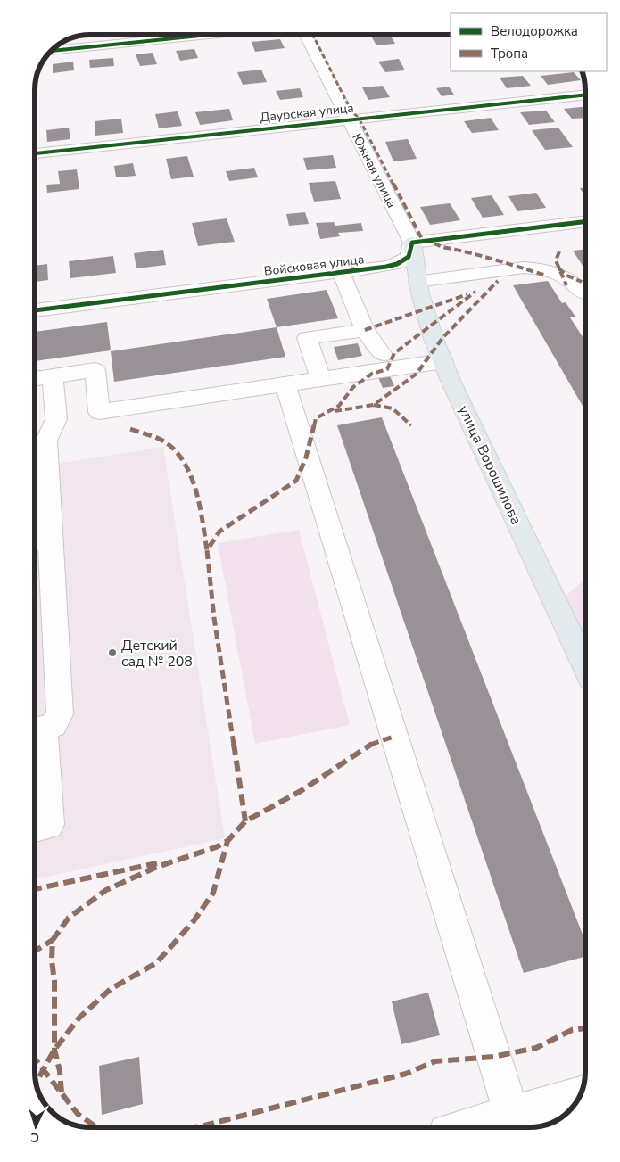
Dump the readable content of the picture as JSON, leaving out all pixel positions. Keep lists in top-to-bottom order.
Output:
{
  "streets": {
    "main road": ["улица Ворошилова"],
    "street": ["Даурская улица", "Южная улица", "Войсковая улица"]
  },
  "crossings": [
    ["Даурская улица", "Южная улица"],
    ["Южная улица", "Войсковая улица"],
    ["Южная улица", "улица Ворошилова"],
    ["Войсковая улица", "улица Ворошилова"]
  ],
  "places": ["Детский сад № 208"],
  "legend": ["Велодорожка", "Тропа"],
  "north": "bottom"
}
